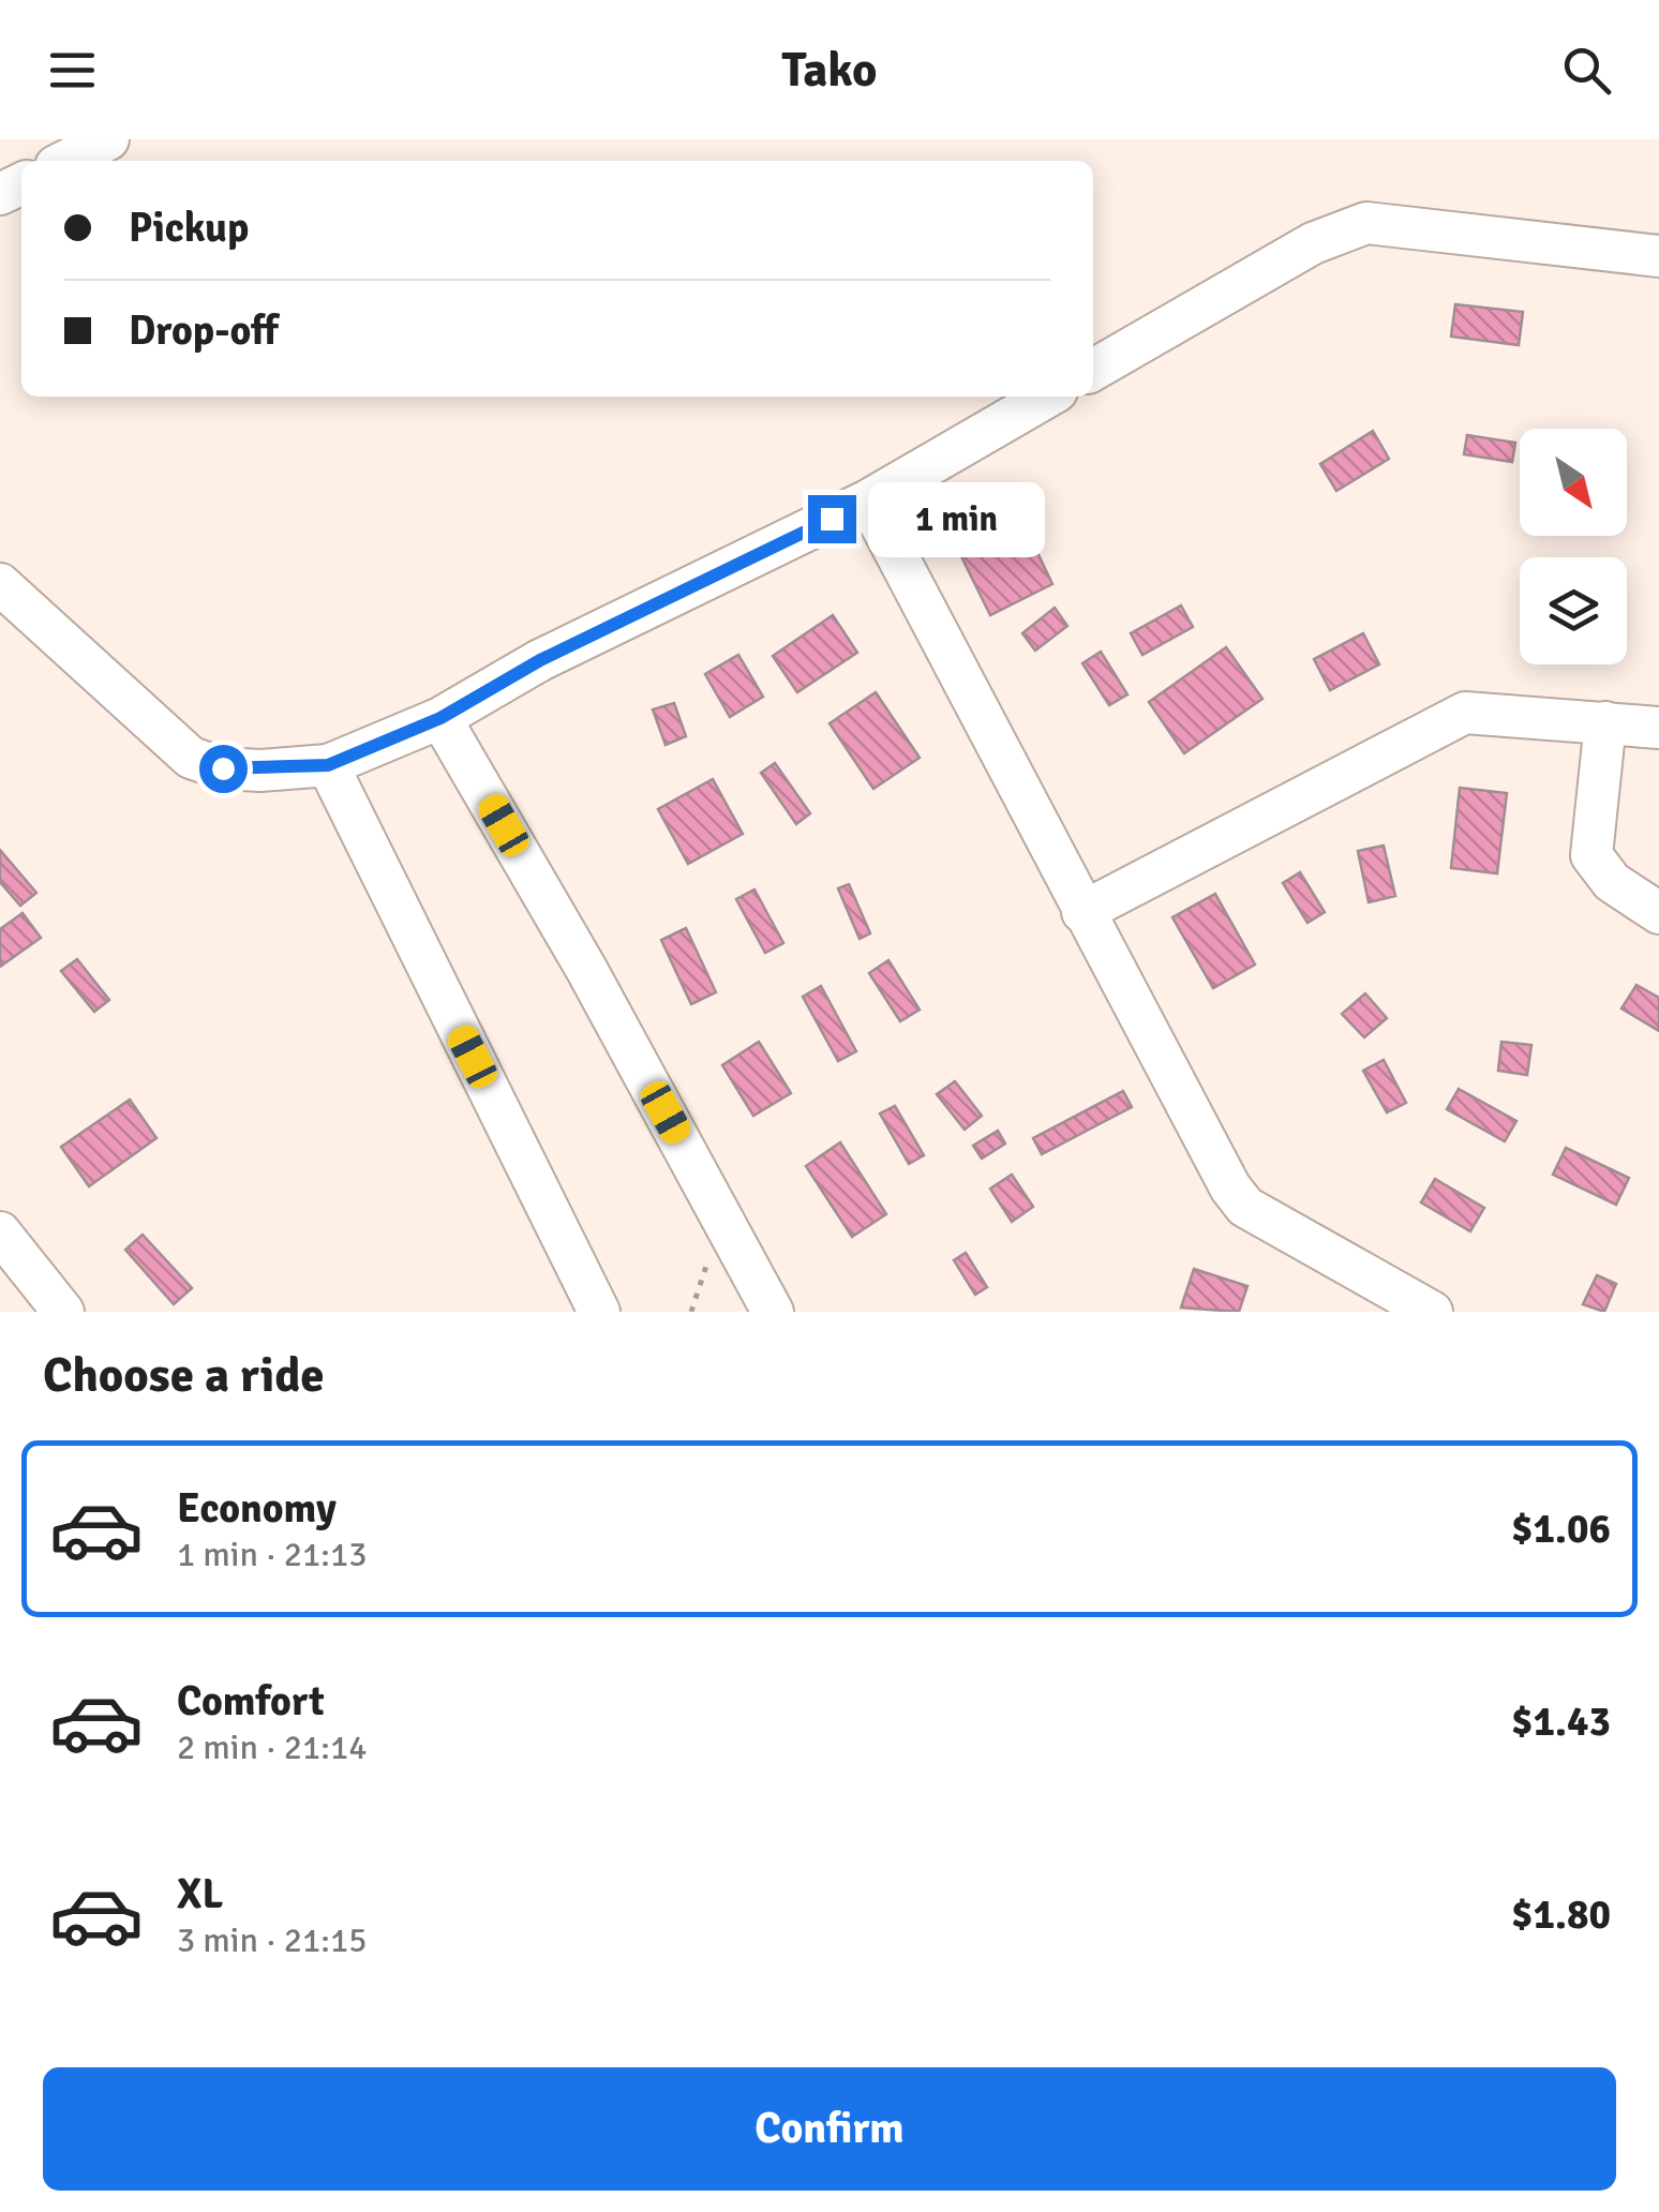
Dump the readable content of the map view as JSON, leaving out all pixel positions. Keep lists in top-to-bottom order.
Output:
{
  "north": "bottom right",
  "page": {
    "header": "Tako",
    "banner": ["Pickup", "Drop-off"],
    "bubble": "1 min",
    "heading": "Choose a ride",
    "list": [
      {
        "name": "Economy",
        "note": "1 min · 21:13",
        "value": "$1.06"
      },
      {
        "name": "Comfort",
        "note": "2 min · 21:14",
        "value": "$1.43"
      },
      {
        "name": "XL",
        "note": "3 min · 21:15",
        "value": "$1.80"
      }
    ],
    "buttons": "Confirm"
  }
}
